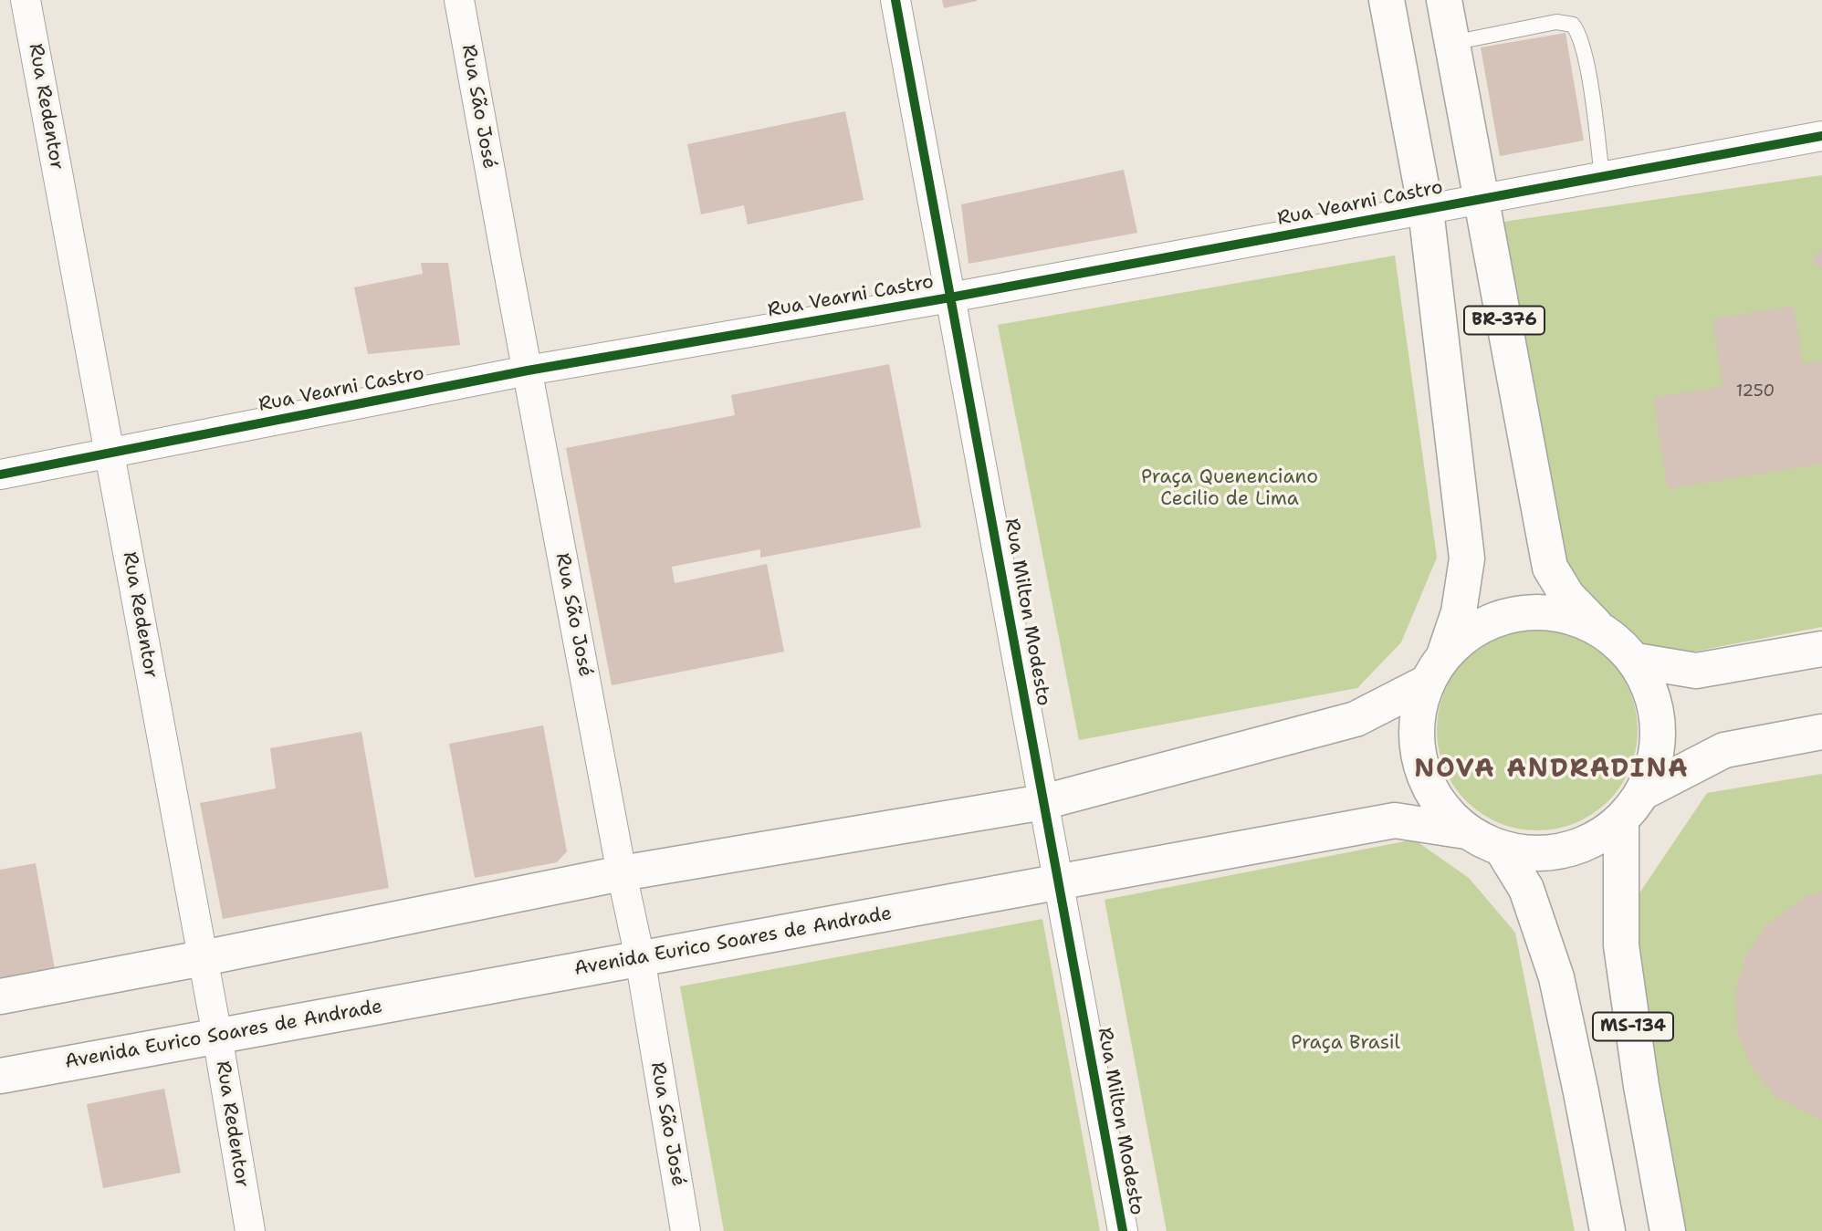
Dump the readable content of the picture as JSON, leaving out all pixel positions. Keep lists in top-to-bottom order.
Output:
{
  "streets": {
    "main road": ["BR-376", "Avenida Eurico Soares de Andrade", "MS-134"],
    "street": [
      "Rua Redentor",
      "Rua São José",
      "Rua Vearni Castro",
      "Rua Milton Modesto"
    ]
  },
  "crossings": [
    ["Rua Redentor", "Rua Vearni Castro"],
    ["Rua Redentor", "Avenida Eurico Soares de Andrade"],
    ["Rua São José", "Rua Vearni Castro"],
    ["Rua São José", "Avenida Eurico Soares de Andrade"],
    ["Rua Vearni Castro", "BR-376"],
    ["Rua Vearni Castro", "Rua Milton Modesto"],
    ["Rua Milton Modesto", "Avenida Eurico Soares de Andrade"]
  ],
  "districts": ["NOVA ANDRADINA"],
  "parks": ["Praça Quenenciano Cecilio de Lima", "Praça Brasil"],
  "house_numbers": ["1250"]
}
